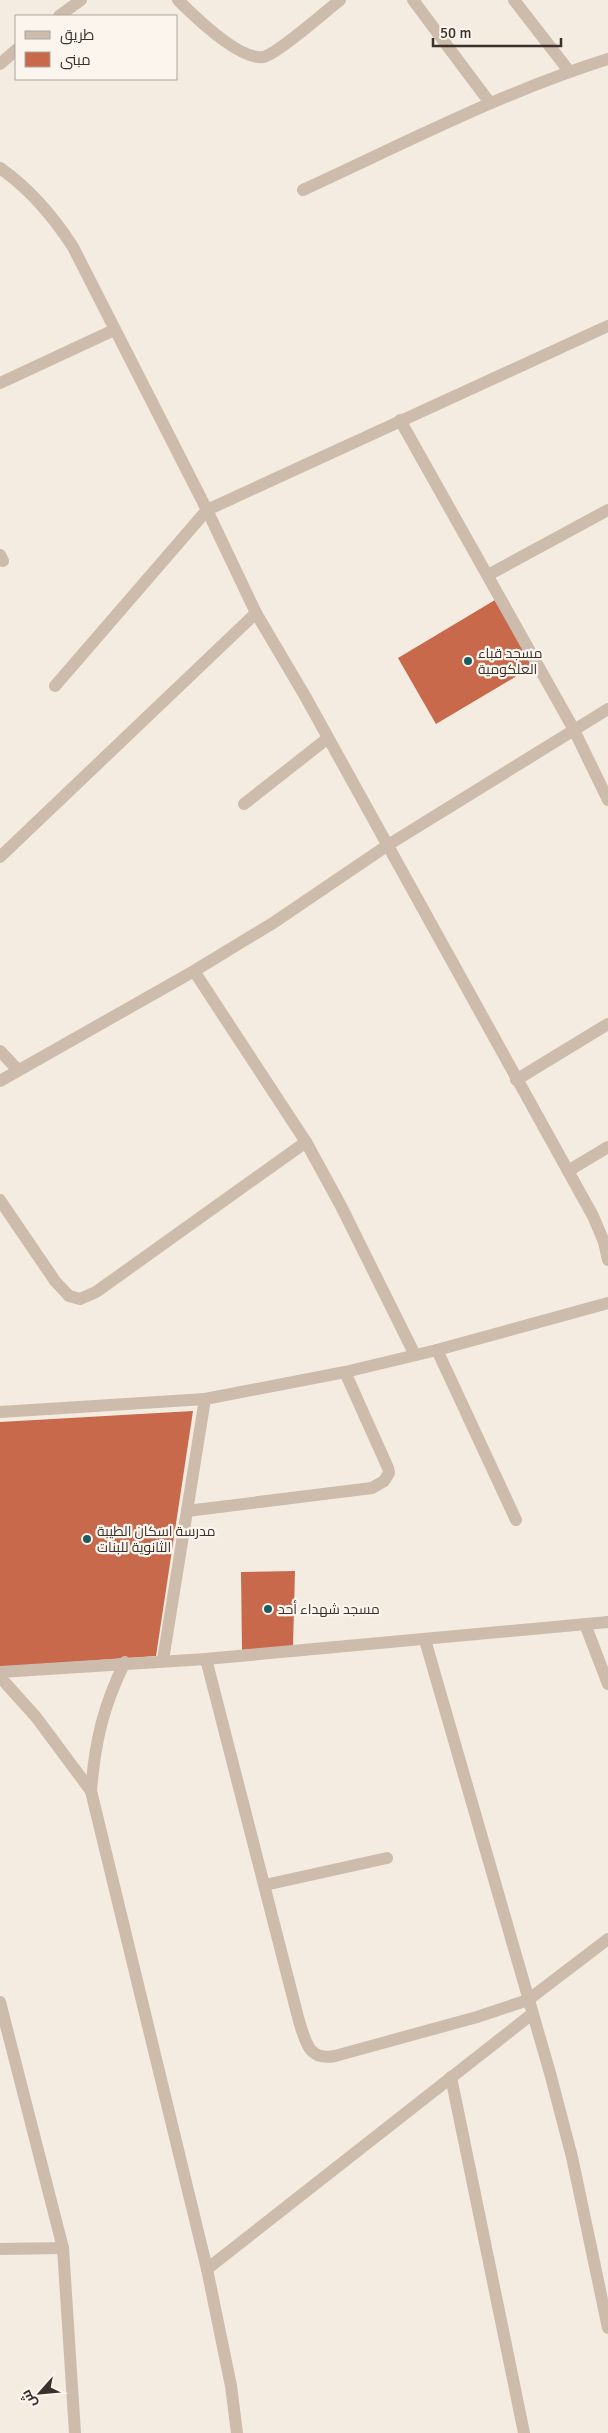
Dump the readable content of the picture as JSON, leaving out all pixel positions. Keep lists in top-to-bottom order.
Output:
{
  "places": ["مسجد قباء العلكومية", "مدرسة اسكان الطيبة الثانوية للبنات", "مسجد شهداء أحد"],
  "legend": ["طريق", "مبنى"],
  "scale_bar": "50 m",
  "north": "bottom left"
}
